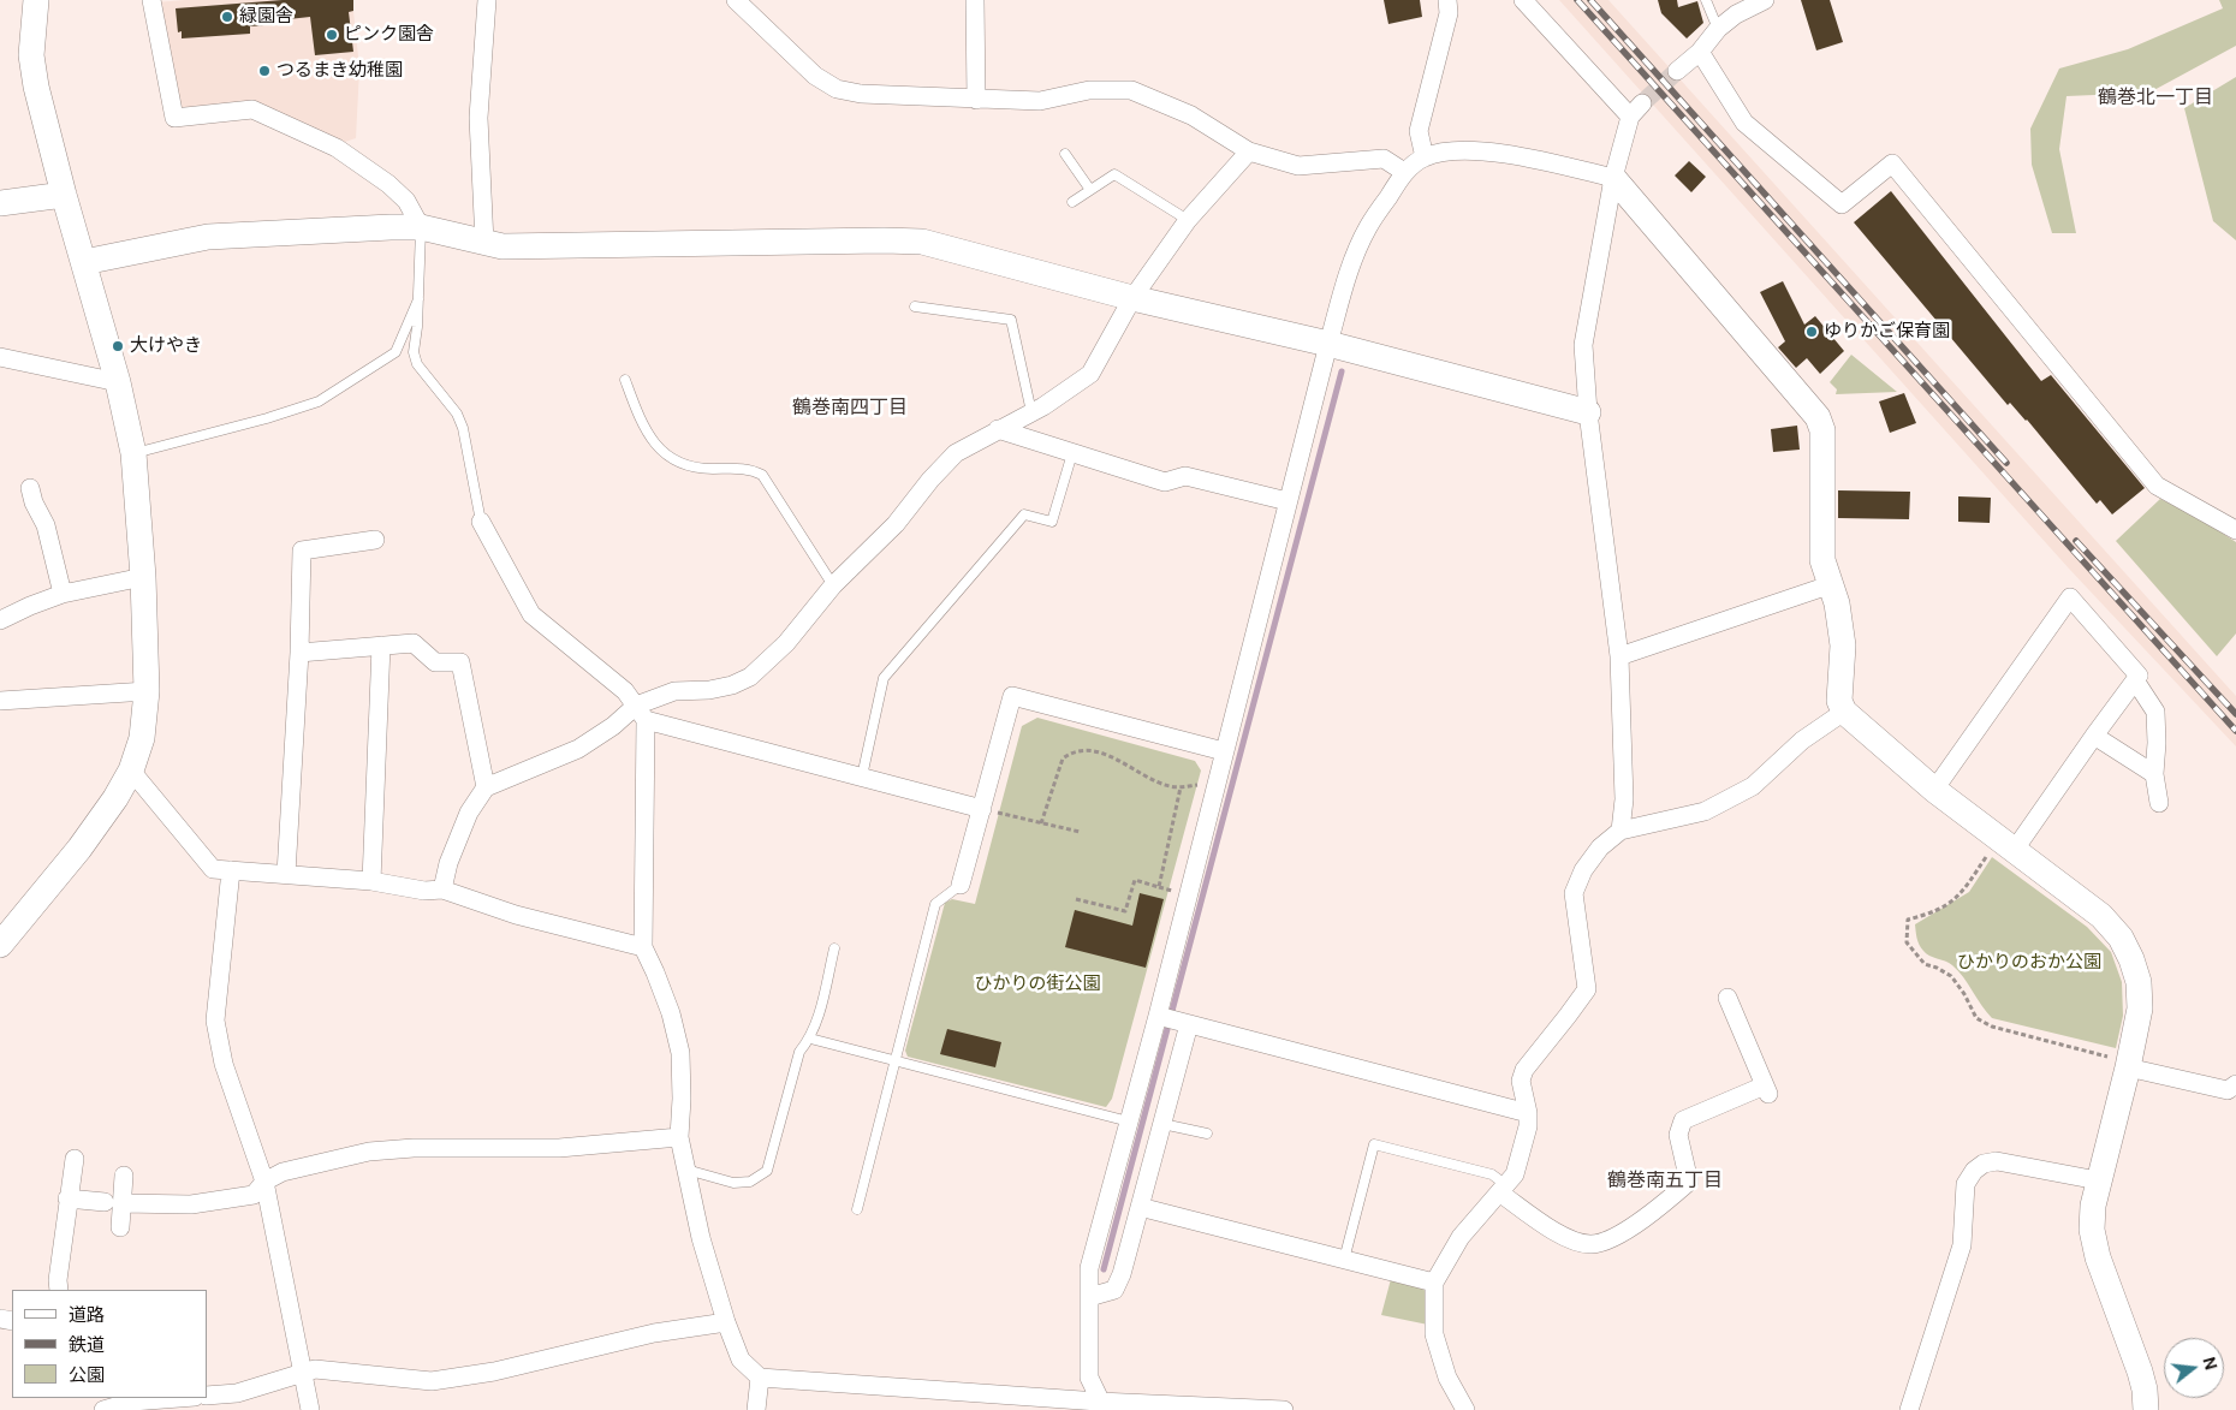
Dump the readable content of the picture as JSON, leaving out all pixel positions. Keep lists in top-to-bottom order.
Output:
{
  "districts": ["鶴巻北一丁目", "鶴巻南四丁目", "鶴巻南五丁目"],
  "parks": ["ひかりのおか公園", "ひかりの街公園"],
  "places": [
    "緑園舎",
    "ピンク園舎",
    "つるまき幼稚園",
    "ゆりかご保育園",
    "大けやき"
  ],
  "legend": ["道路", "鉄道", "公園"],
  "north": "right"
}
